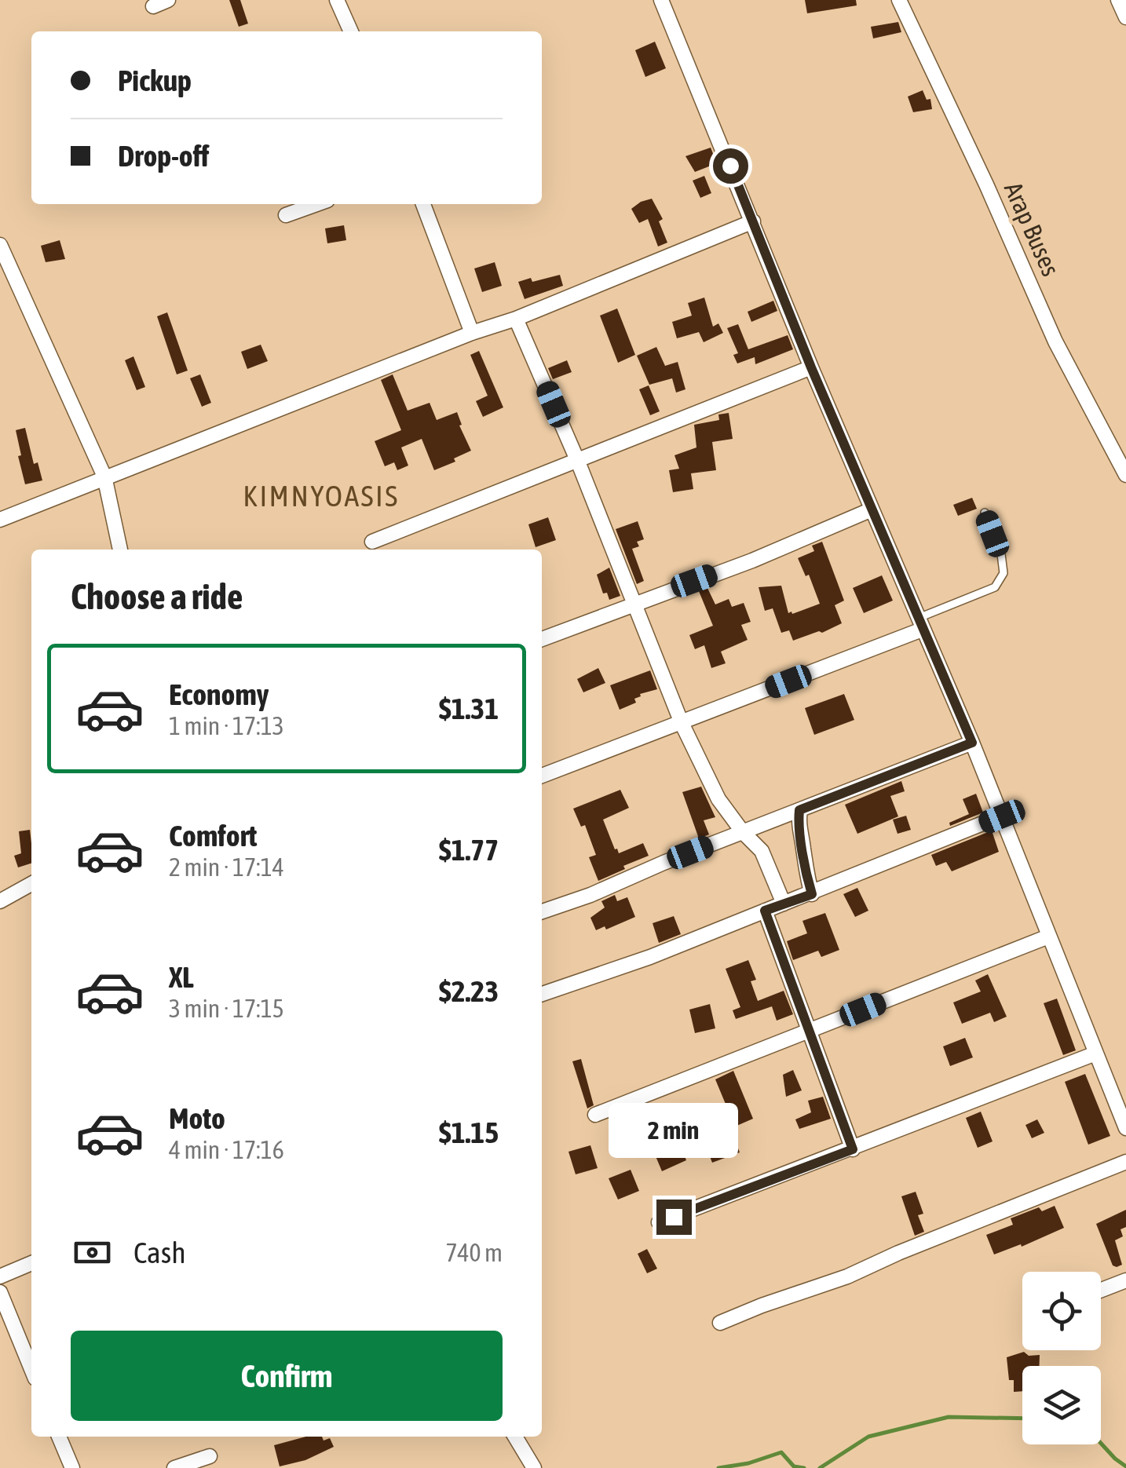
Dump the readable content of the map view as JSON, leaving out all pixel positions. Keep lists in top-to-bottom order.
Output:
{
  "streets": {
    "street": ["Arap Buses"]
  },
  "districts": ["KIMNYOASIS"],
  "page": {
    "banner": ["Pickup", "Drop-off"],
    "heading": "Choose a ride",
    "list": [
      {
        "name": "Economy",
        "note": "1 min · 17:13",
        "value": "$1.31"
      },
      {
        "name": "Comfort",
        "note": "2 min · 17:14",
        "value": "$1.77"
      },
      {
        "name": "XL",
        "note": "3 min · 17:15",
        "value": "$2.23"
      },
      {
        "name": "Moto",
        "note": "4 min · 17:16",
        "value": "$1.15"
      }
    ],
    "bubble": "2 min",
    "pay": ["Cash", "740 m"],
    "buttons": "Confirm"
  }
}
